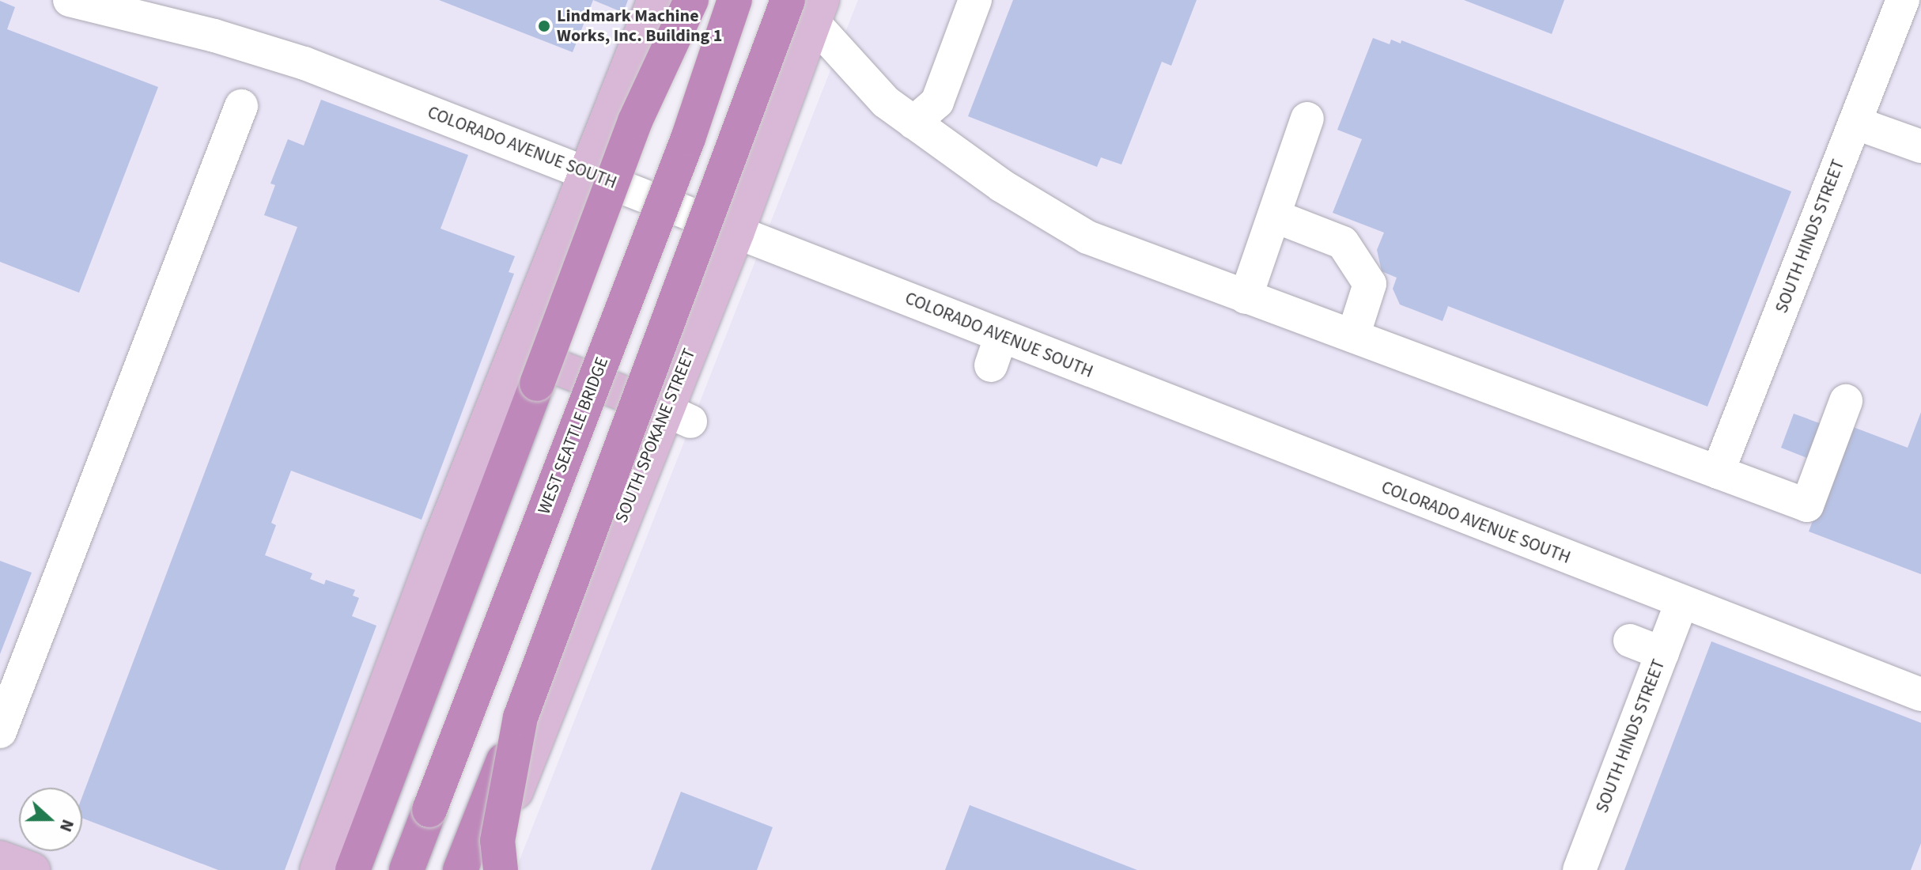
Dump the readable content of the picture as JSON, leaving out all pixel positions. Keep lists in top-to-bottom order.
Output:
{
  "streets": {
    "highway": ["WEST SEATTLE BRIDGE"],
    "main road": ["SOUTH SPOKANE STREET"],
    "street": ["COLORADO AVENUE SOUTH", "SOUTH HINDS STREET"]
  },
  "crossings": [
    ["COLORADO AVENUE SOUTH", "SOUTH HINDS STREET"],
    ["COLORADO AVENUE SOUTH", "SOUTH SPOKANE STREET"]
  ],
  "places": ["Lindmark Machine Works, Inc. Building 1"],
  "north": "right"
}
